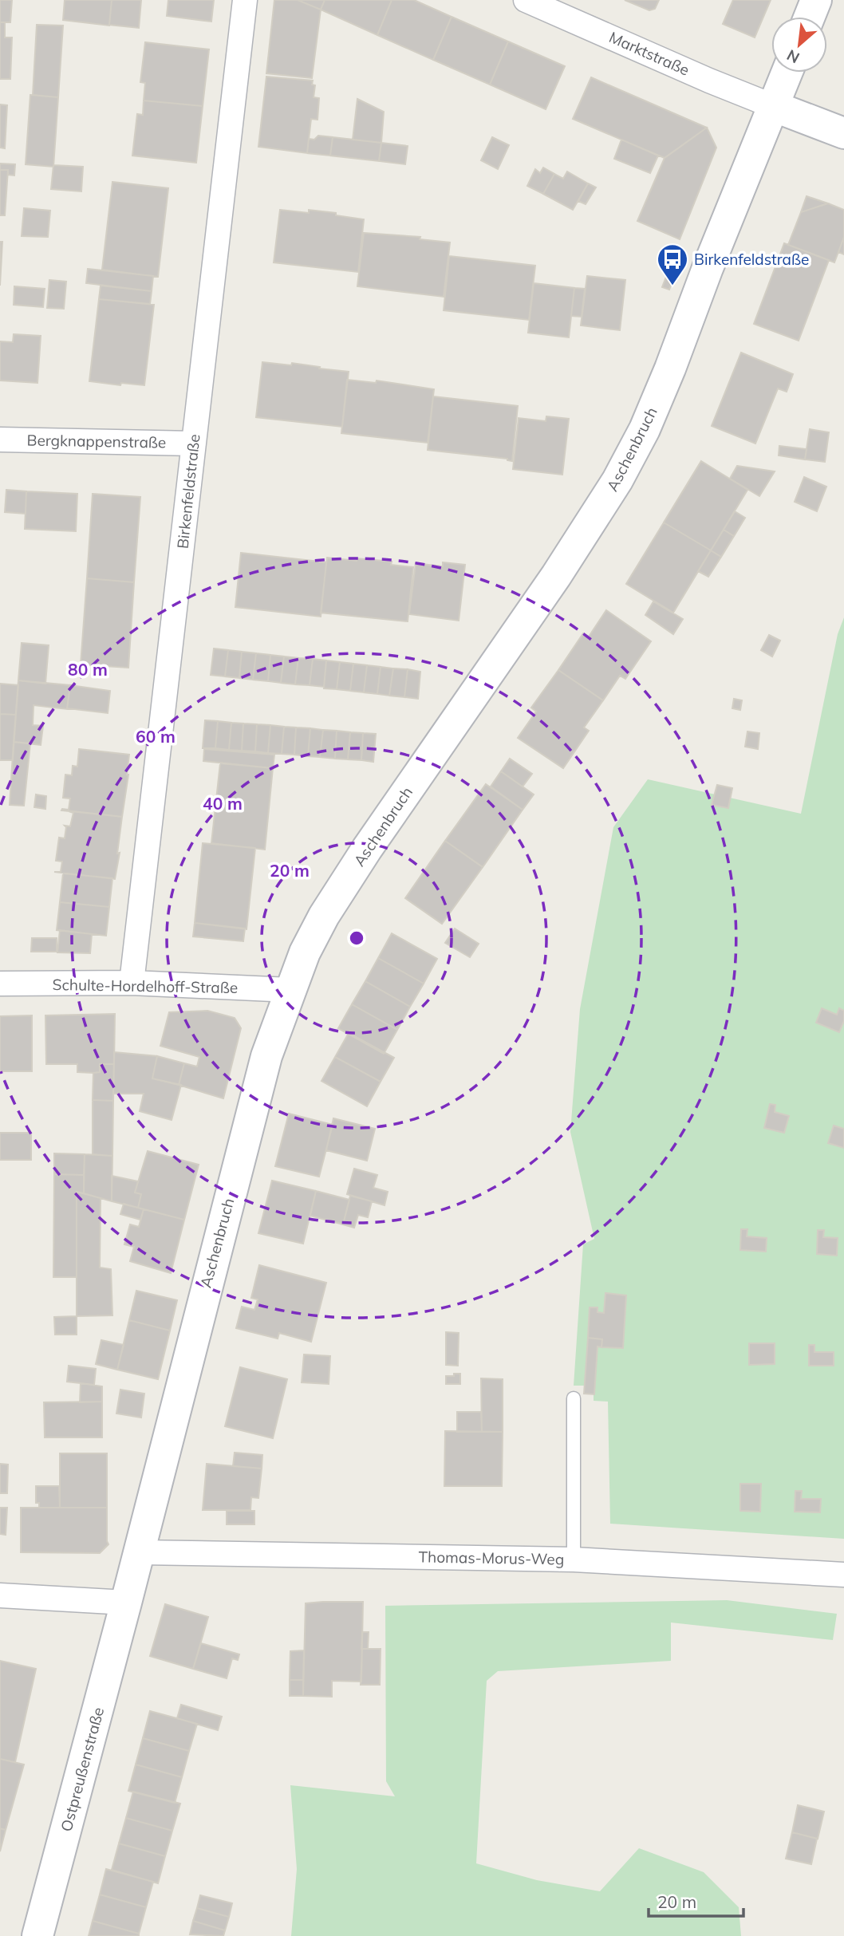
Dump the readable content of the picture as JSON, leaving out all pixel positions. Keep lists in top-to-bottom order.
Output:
{
  "streets": {
    "street": [
      "Marktstraße",
      "Bergknappenstraße",
      "Aschenbruch",
      "Birkenfeldstraße",
      "Schulte-Hordelhoff-Straße",
      "Thomas-Morus-Weg",
      "Ostpreußenstraße"
    ]
  },
  "crossings": [
    ["Marktstraße", "Aschenbruch"],
    ["Bergknappenstraße", "Birkenfeldstraße"],
    ["Aschenbruch", "Schulte-Hordelhoff-Straße"],
    ["Aschenbruch", "Thomas-Morus-Weg"],
    ["Aschenbruch", "Ostpreußenstraße"],
    ["Birkenfeldstraße", "Schulte-Hordelhoff-Straße"]
  ],
  "places": {
    "bus stop": ["Birkenfeldstraße"]
  },
  "scale_bar": "20 m",
  "north": "bottom left",
  "rings": [
    "80 m",
    "60 m",
    "40 m",
    "20 m"
  ]
}
